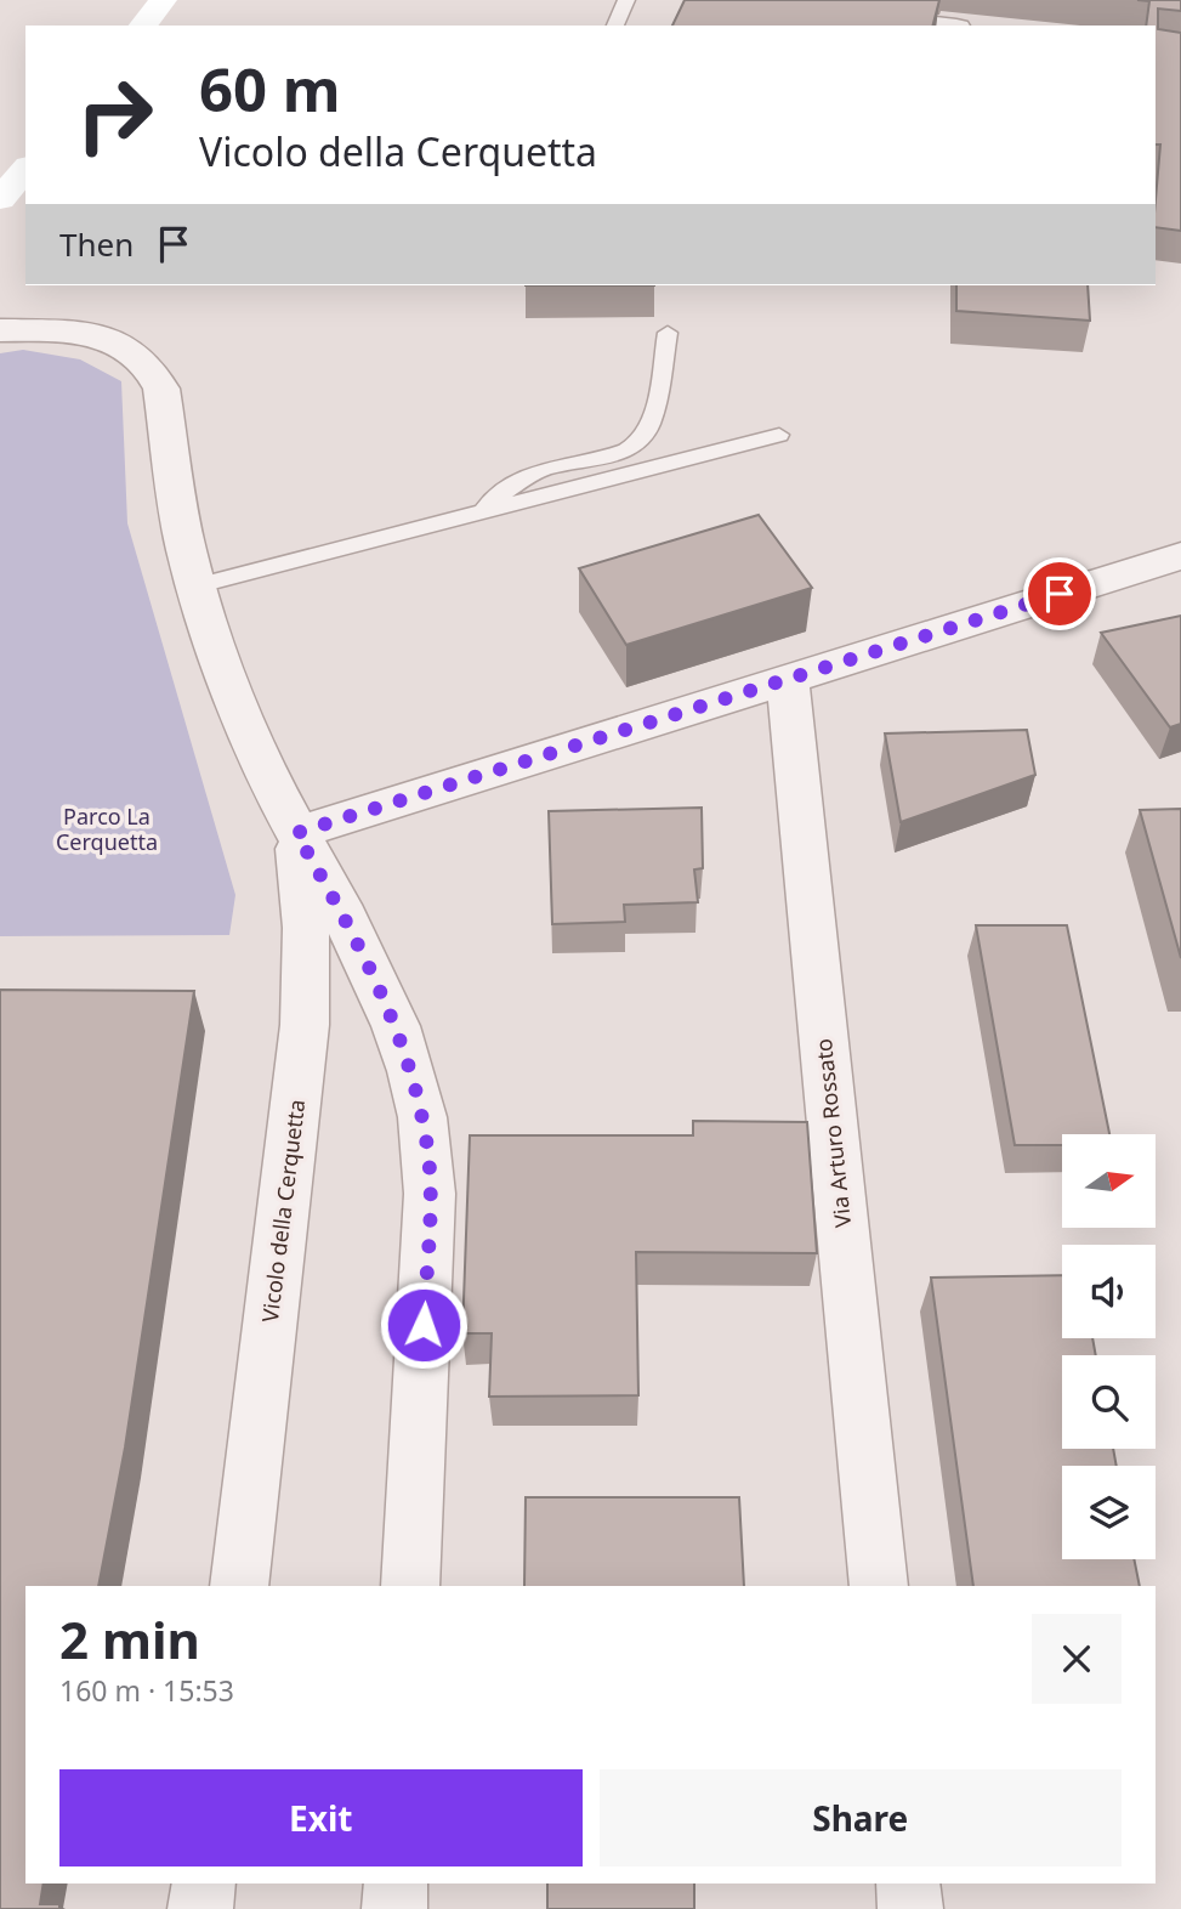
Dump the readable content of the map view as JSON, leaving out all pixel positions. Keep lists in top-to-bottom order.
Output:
{
  "streets": {
    "street": ["Via Arturo Rossato", "Vicolo della Cerquetta"]
  },
  "parks": ["Parco La Cerquetta"],
  "north": "right",
  "page": {
    "turn": ["60 m", "Vicolo della Cerquetta"],
    "then": "Then",
    "heading": ["2 min", "160 m · 15:53"],
    "buttons": ["Exit", "Share"]
  }
}
